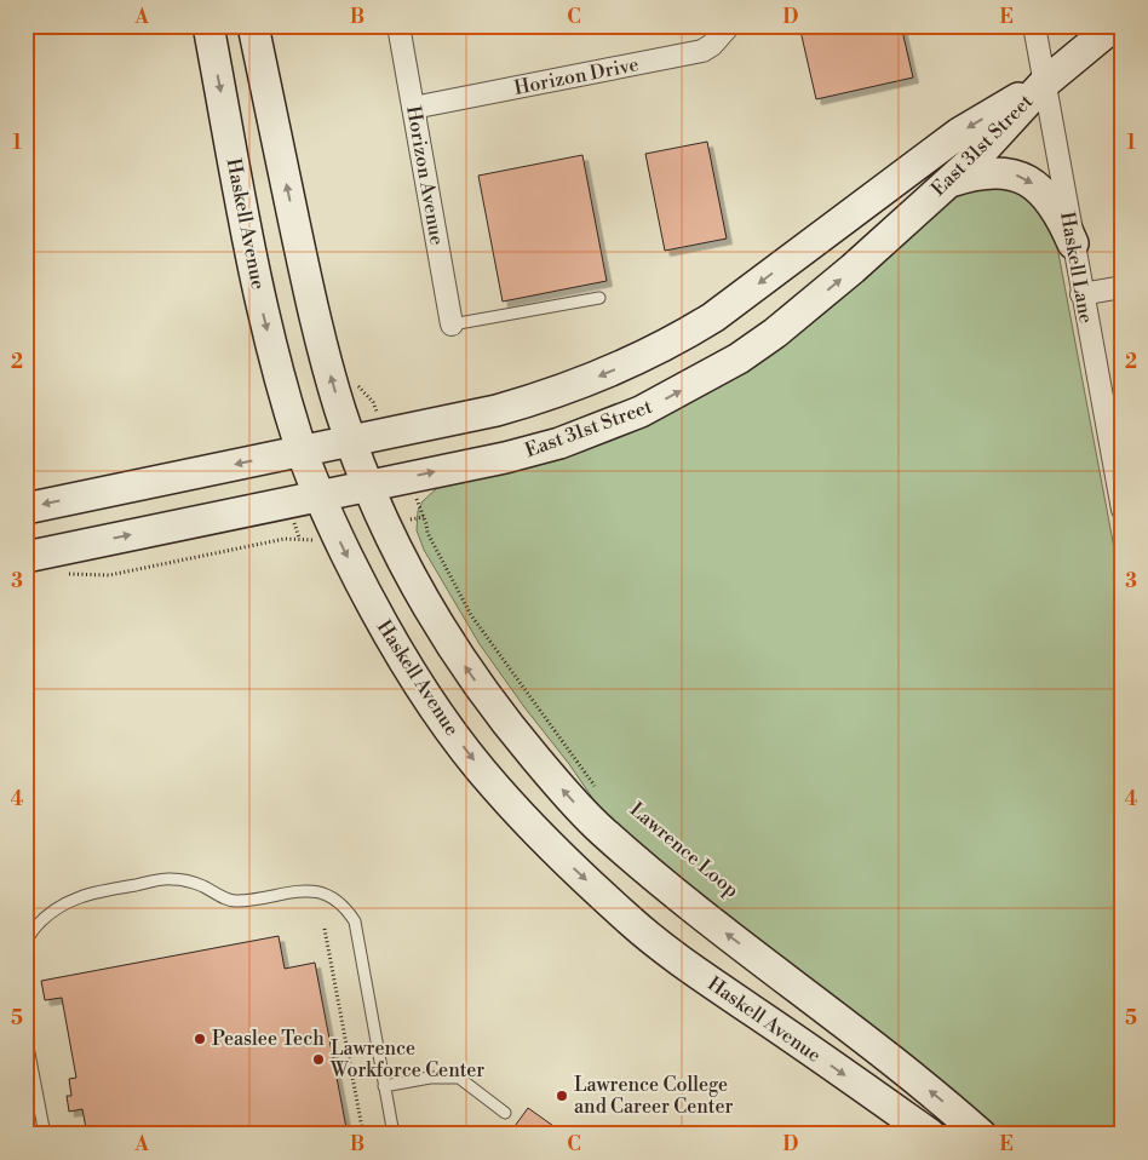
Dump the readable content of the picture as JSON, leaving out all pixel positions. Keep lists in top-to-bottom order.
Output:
{
  "streets": {
    "main road": ["East 31st Street", "Haskell Avenue"],
    "street": ["Horizon Drive", "Horizon Avenue", "Haskell Lane"]
  },
  "crossings": [
    ["Horizon Drive", "Horizon Avenue"],
    ["East 31st Street", "Haskell Avenue"],
    ["East 31st Street", "Haskell Lane"]
  ],
  "places": ["Peaslee Tech", "Lawrence Workforce Center", "Lawrence College and Career Center"],
  "grid": {
    "columns": [
      "A",
      "B",
      "C",
      "D",
      "E"
    ],
    "rows": [
      "1",
      "2",
      "3",
      "4",
      "5"
    ]
  }
}
